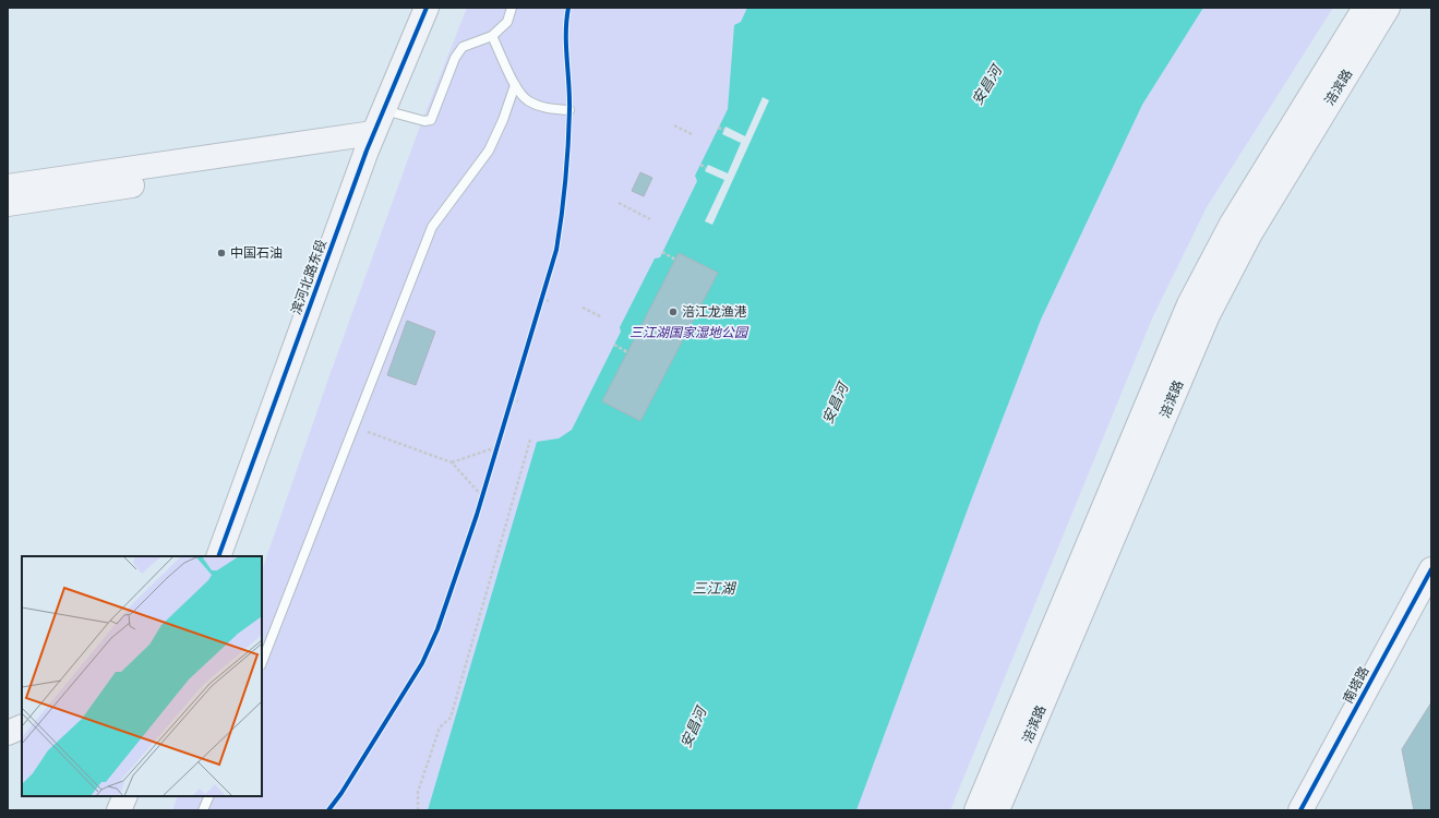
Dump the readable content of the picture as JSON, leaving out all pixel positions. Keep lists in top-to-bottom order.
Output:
{
  "streets": {
    "main road": ["涪滨路", "滨河北路东段", "南塔路"]
  },
  "water": ["安昌河", "三江湖"],
  "parks": ["三江湖国家湿地公园"],
  "places": ["中国石油", "涪江龙渔港"]
}
